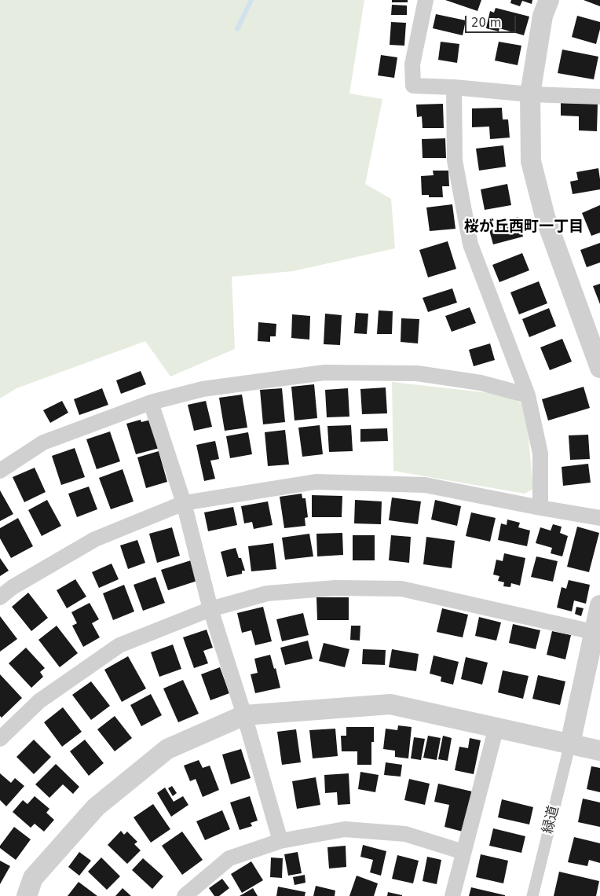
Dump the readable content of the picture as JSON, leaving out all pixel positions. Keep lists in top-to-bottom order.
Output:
{
  "streets": {
    "street": ["緑道"]
  },
  "districts": ["桜が丘西町一丁目"],
  "scale_bar": "20 m"
}
